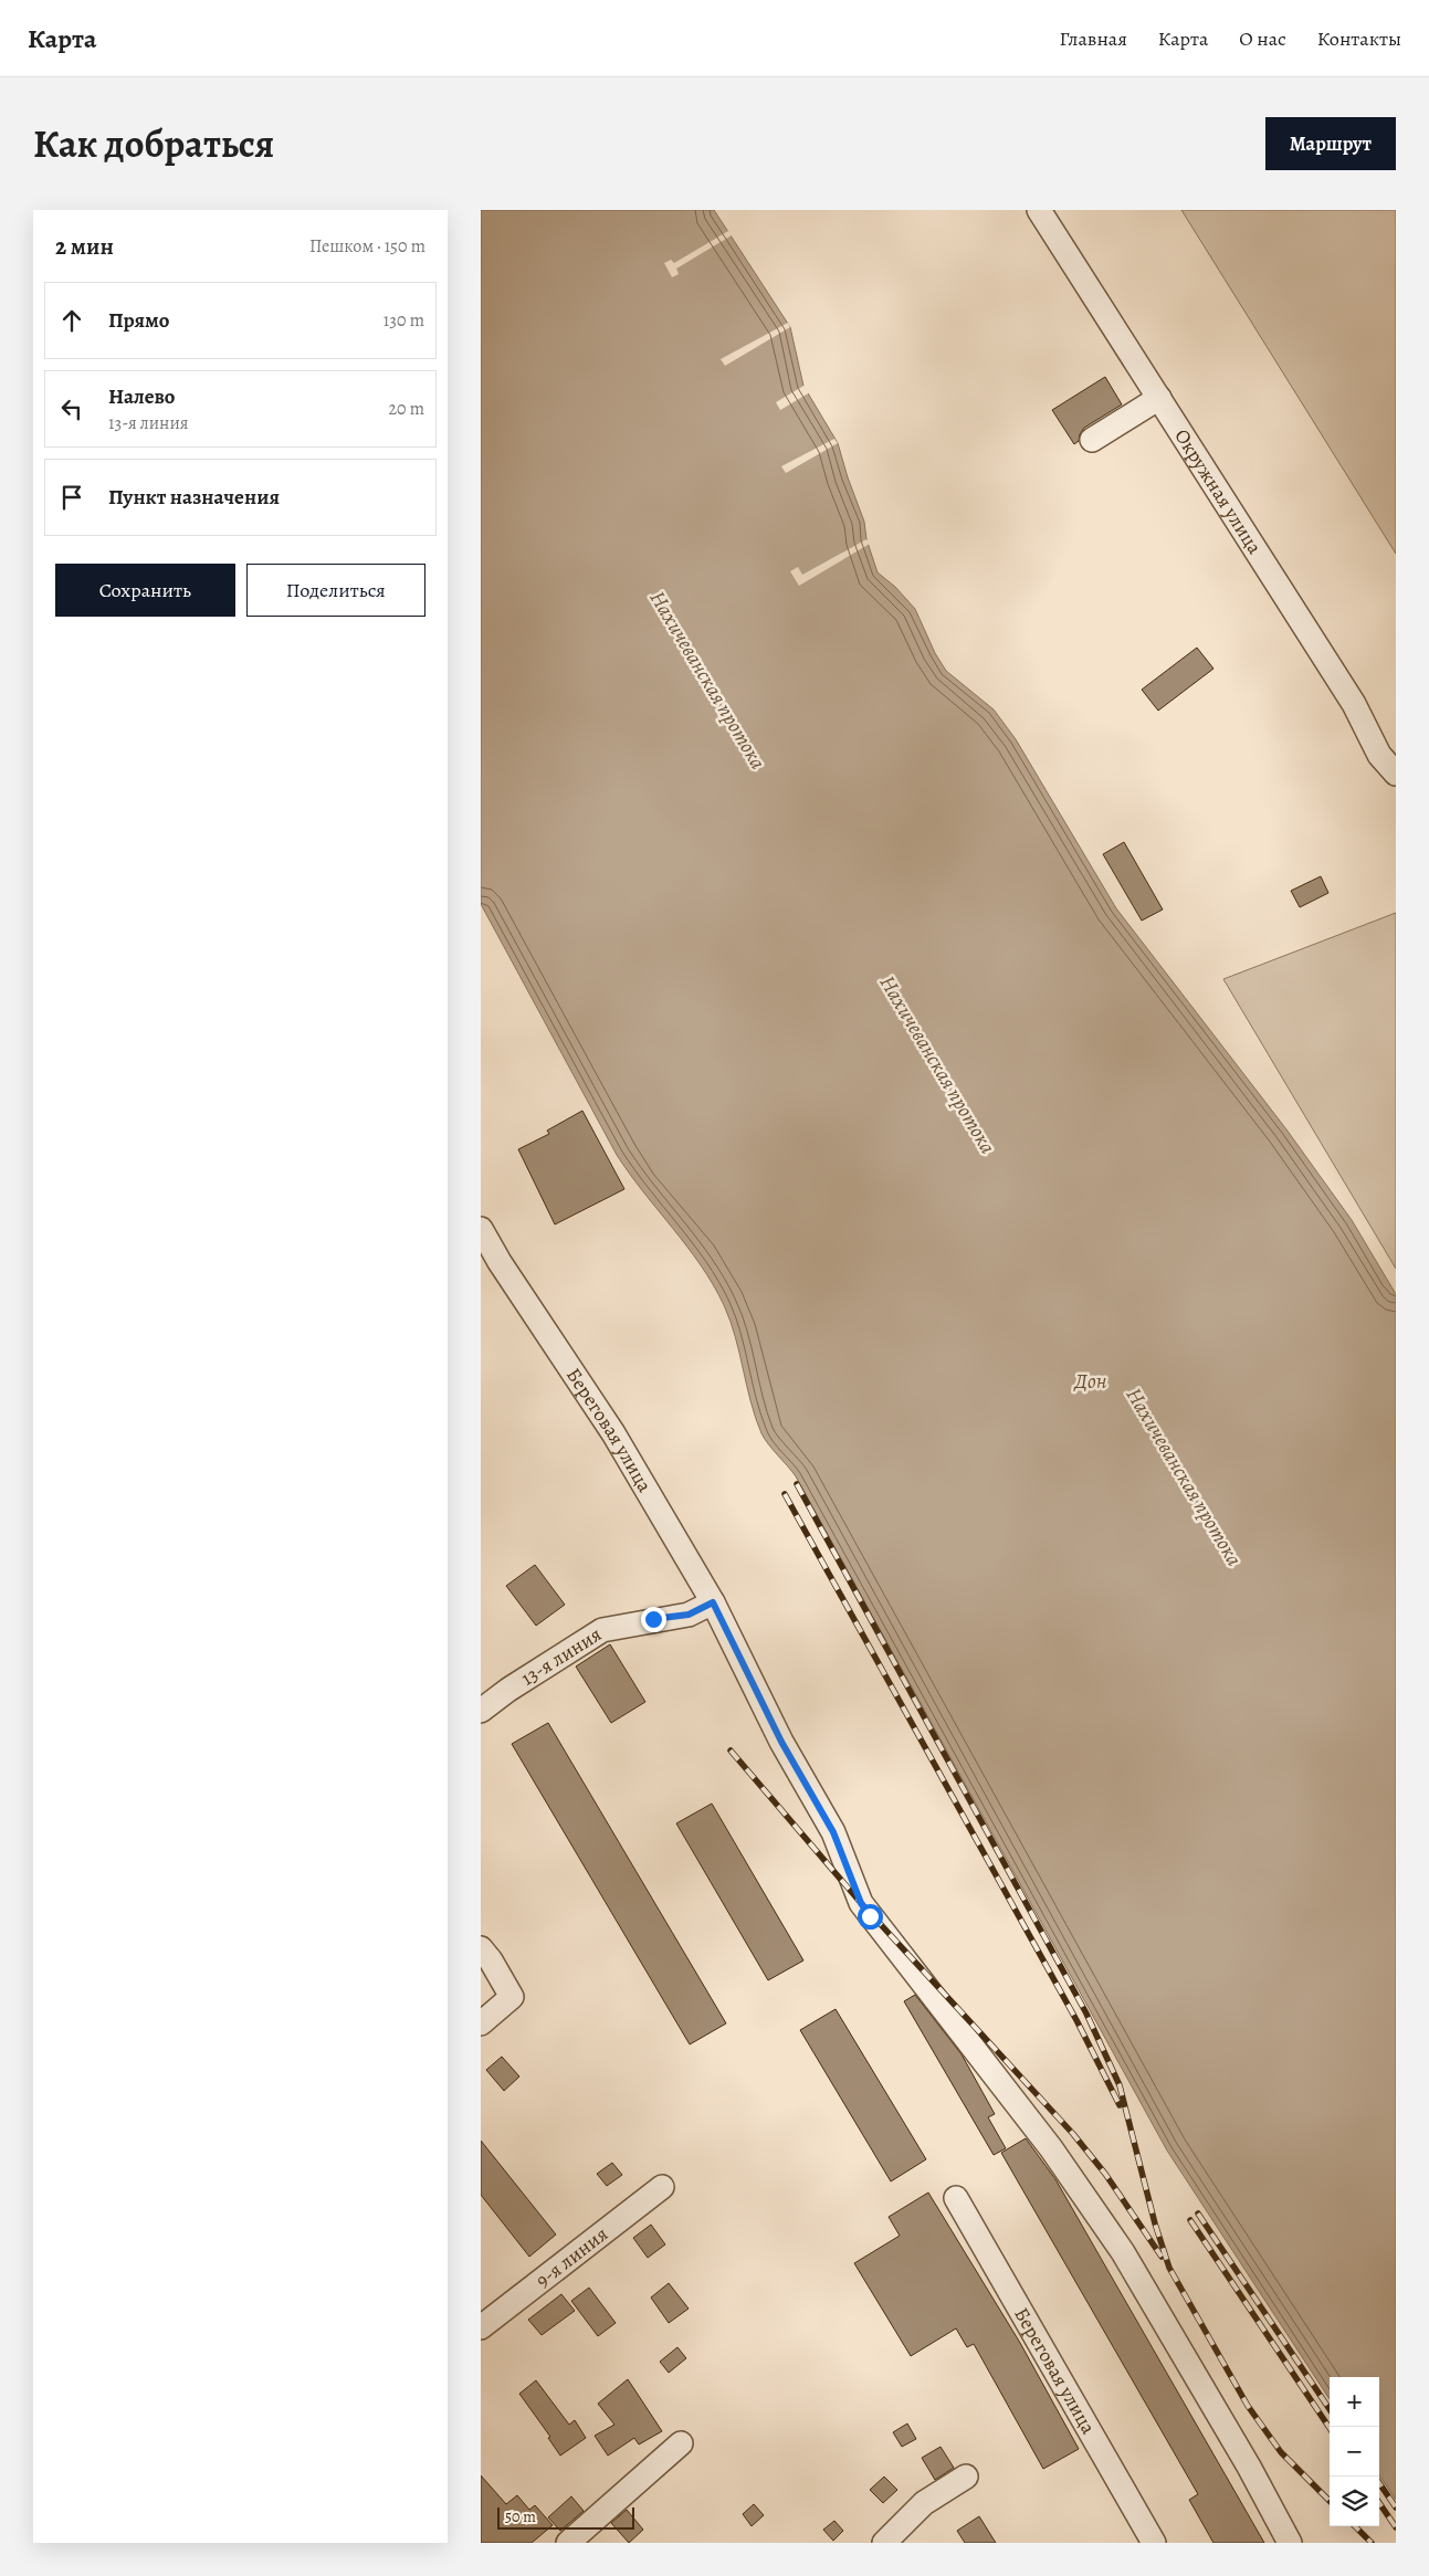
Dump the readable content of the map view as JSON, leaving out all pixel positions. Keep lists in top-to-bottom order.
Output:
{
  "streets": {
    "street": [
      "Окружная улица",
      "Береговая улица",
      "13-я линия",
      "9-я линия"
    ]
  },
  "crossings": [
    ["Береговая улица", "13-я линия"]
  ],
  "water": ["Нахичеванская протока", "Дон"],
  "scale_bar": "50 m",
  "page": {
    "header": "Карта",
    "nav": [
      "Главная",
      "Карта",
      "О нас",
      "Контакты"
    ],
    "title": "Как добраться",
    "buttons": [
      "Маршрут",
      ["Сохранить", "Поделиться"]
    ],
    "heading": ["2 мин", "Пешком · 150 m"],
    "list": [
      ["Прямо", "130 m"],
      ["Налево", "13-я линия", "20 m"],
      "Пункт назначения"
    ],
    "map_buttons": ["+", "−"],
    "scale": "50 m"
  }
}
